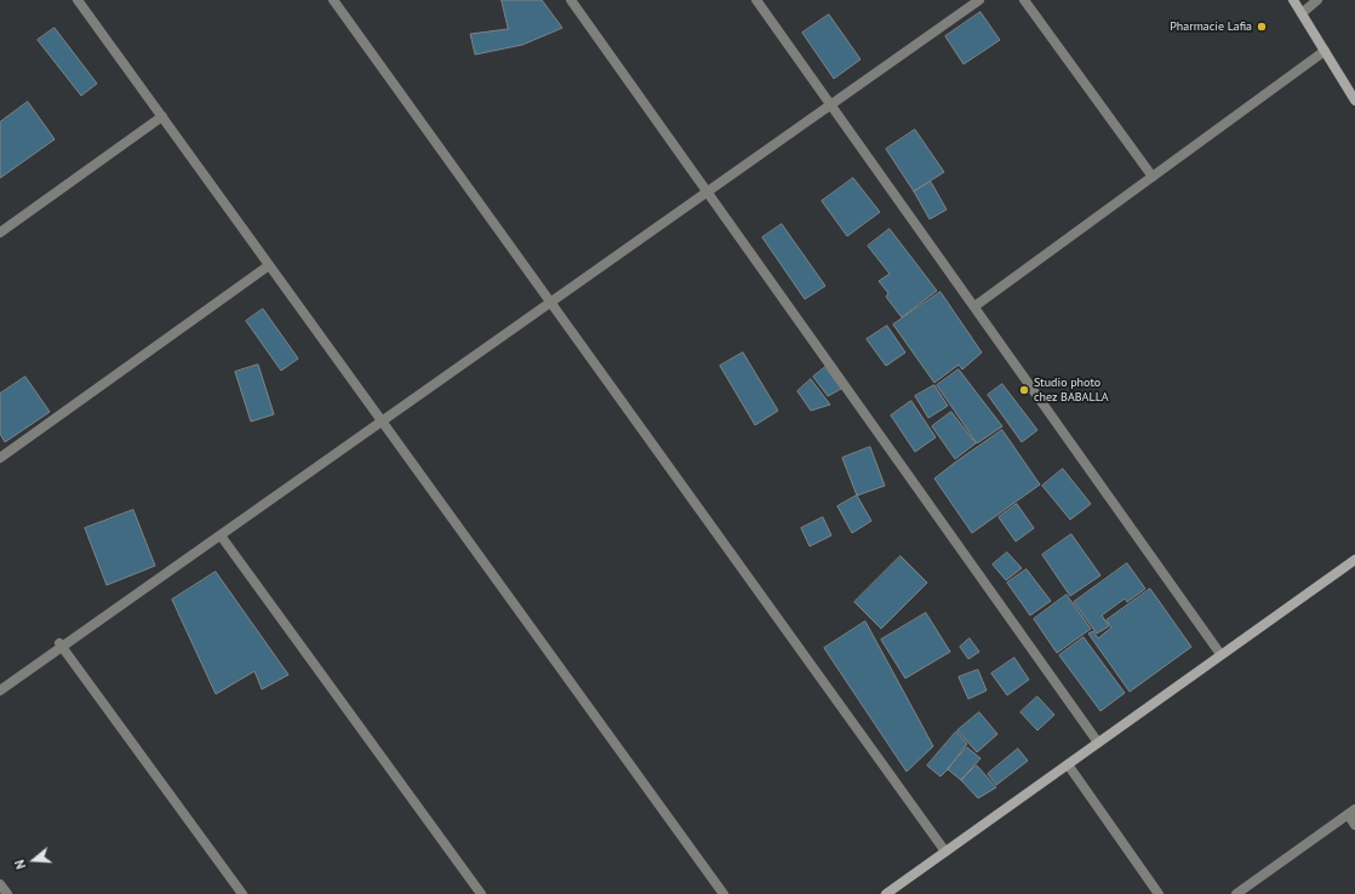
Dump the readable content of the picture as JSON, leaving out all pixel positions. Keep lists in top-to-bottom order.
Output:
{
  "places": ["Pharmacie Lafia", "Studio photo chez BABALLA"],
  "north": "left"
}
